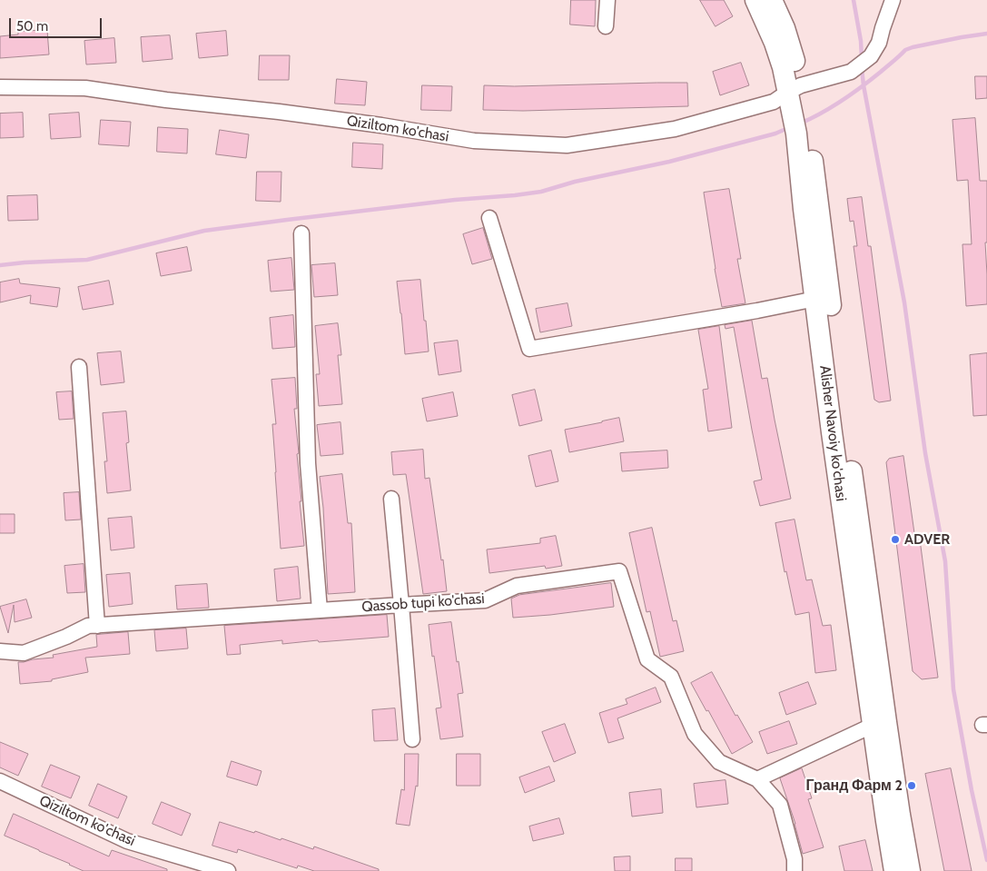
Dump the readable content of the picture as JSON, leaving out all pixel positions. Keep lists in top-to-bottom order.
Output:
{
  "streets": {
    "main road": ["Alisher Navoiy ko'chasi"],
    "street": ["Qiziltom ko'chasi", "Qassob tupi ko'chasi"]
  },
  "crossings": [
    ["Qiziltom ko'chasi", "Alisher Navoiy ko'chasi"]
  ],
  "places": ["ADVER", "Гранд Фарм 2"],
  "scale_bar": "50 m"
}
